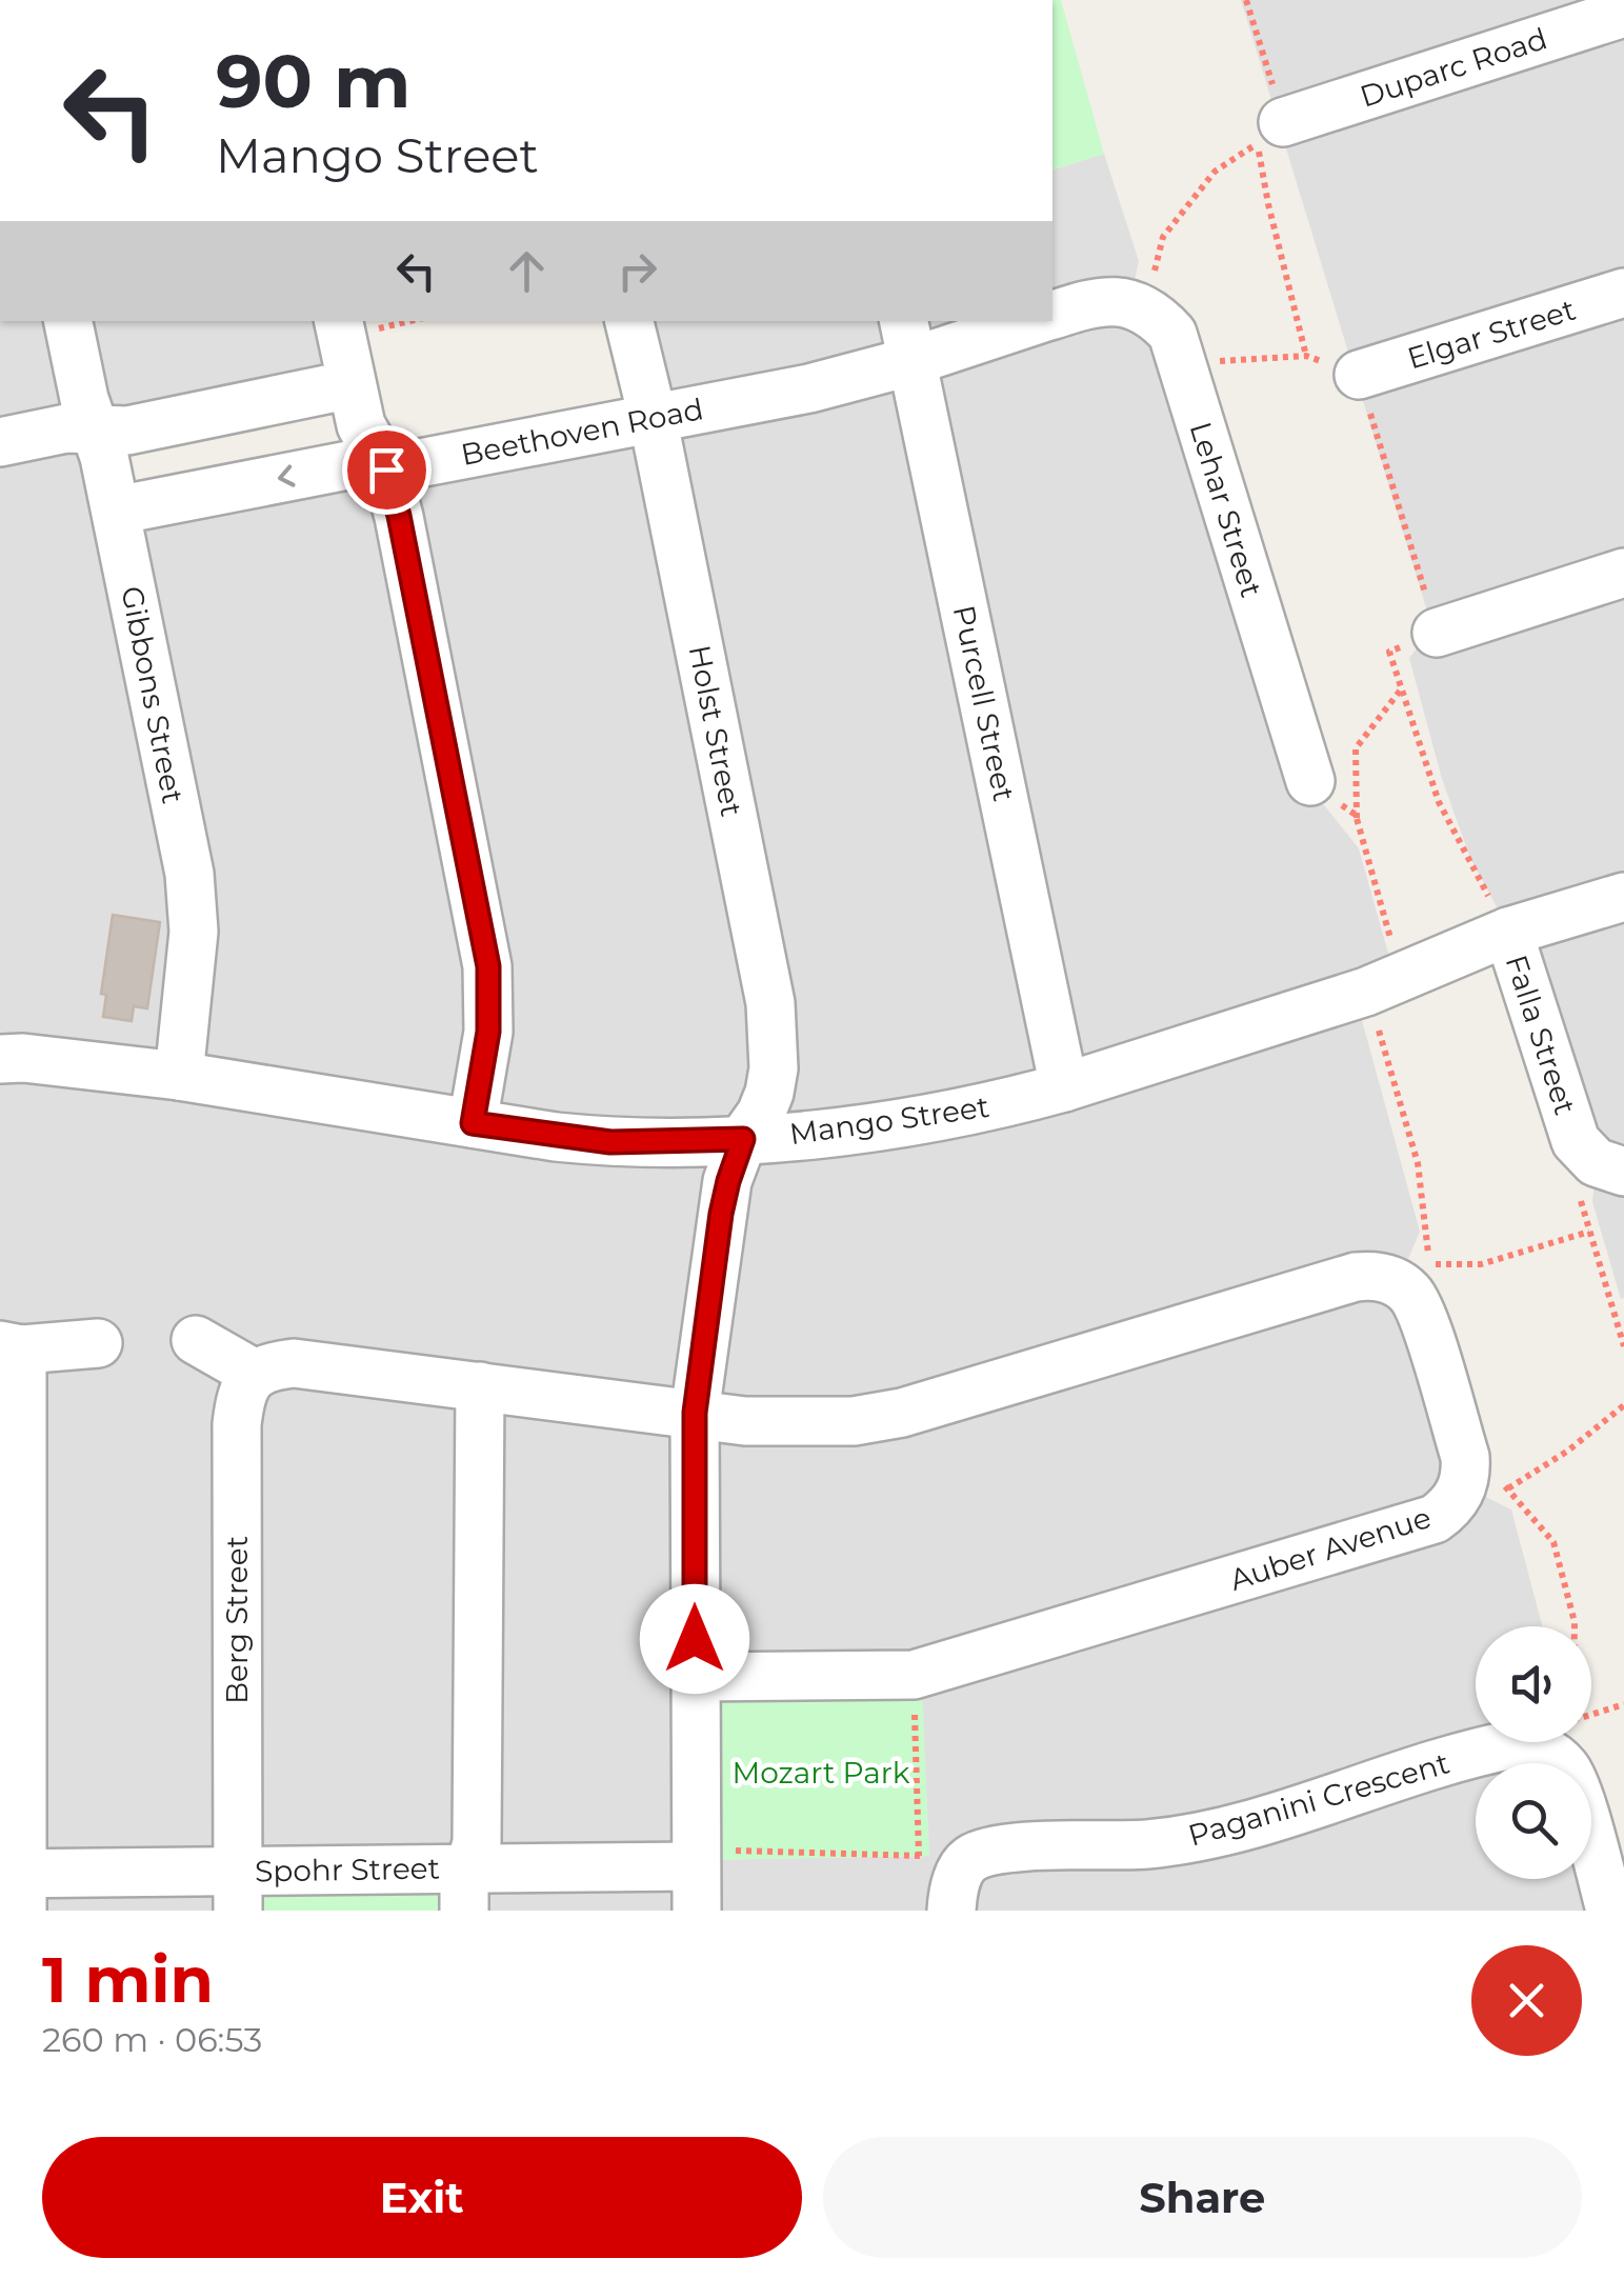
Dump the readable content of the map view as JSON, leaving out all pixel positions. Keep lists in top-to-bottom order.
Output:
{
  "streets": {
    "street": [
      "Duparc Road",
      "Elgar Street",
      "Beethoven Road",
      "Lehar Street",
      "Gibbons Street",
      "Purcell Street",
      "Holst Street",
      "Falla Street",
      "Mango Street",
      "Auber Avenue",
      "Berg Street",
      "Paganini Crescent",
      "Spohr Street"
    ]
  },
  "crossings": [
    ["Beethoven Road", "Gibbons Street"],
    ["Beethoven Road", "Purcell Street"],
    ["Beethoven Road", "Holst Street"],
    ["Gibbons Street", "Mango Street"],
    ["Purcell Street", "Mango Street"],
    ["Holst Street", "Mango Street"],
    ["Holst Street", "Auber Avenue"],
    ["Holst Street", "Spohr Street"],
    ["Falla Street", "Mango Street"],
    ["Berg Street", "Spohr Street"]
  ],
  "parks": ["Mozart Park"],
  "page": {
    "turn": ["90 m", "Mango Street"],
    "heading": ["1 min", "260 m · 06:53"],
    "buttons": ["Exit", "Share"]
  }
}
